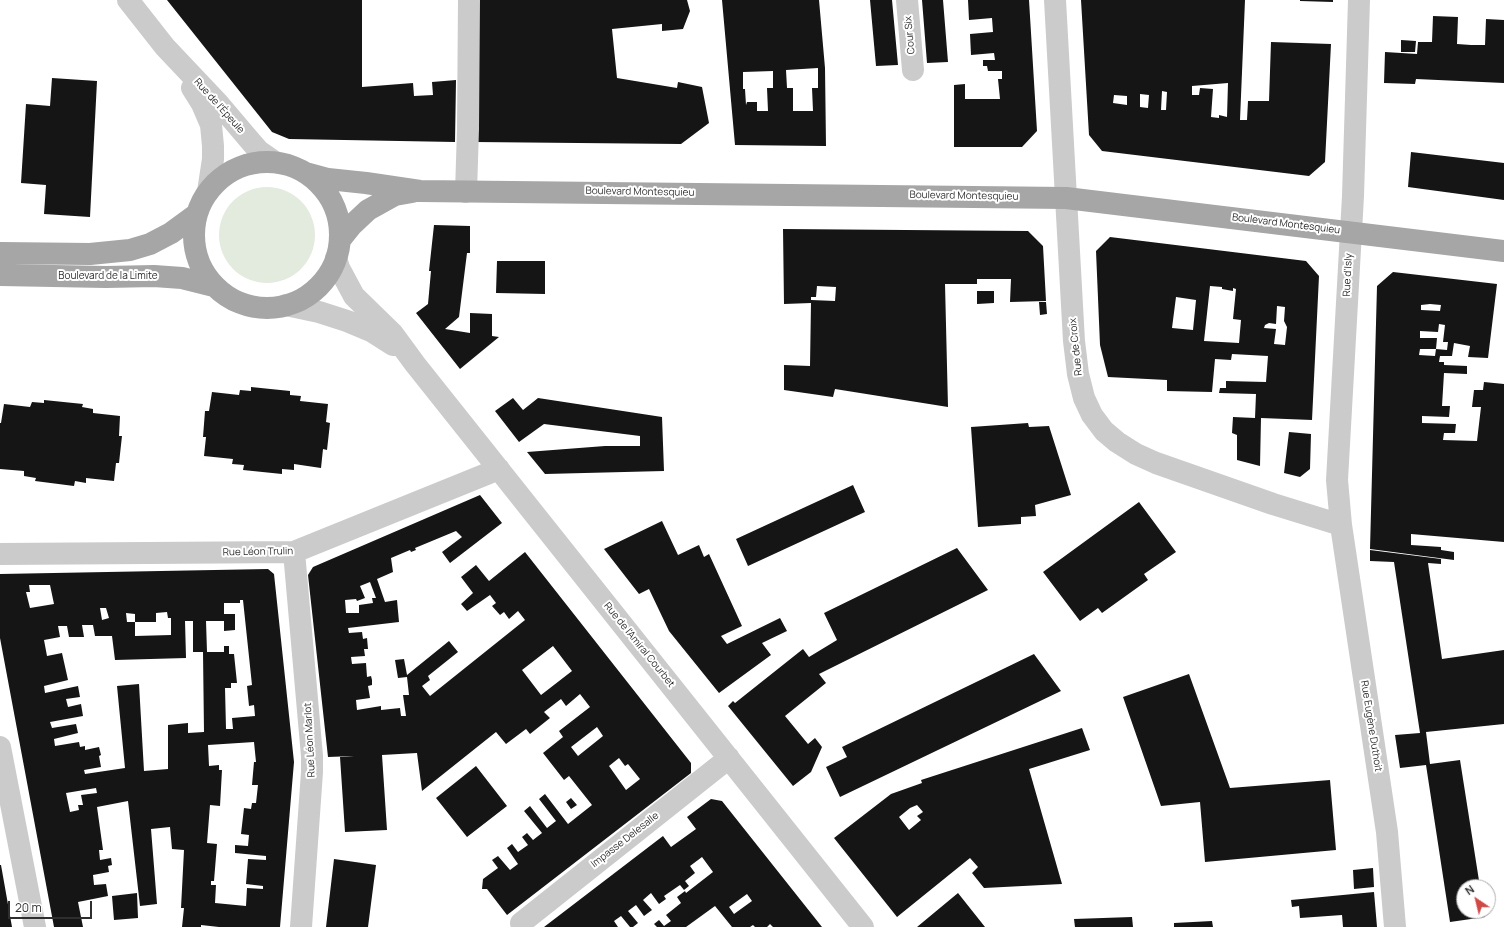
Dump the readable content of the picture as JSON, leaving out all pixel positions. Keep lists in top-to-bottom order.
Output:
{
  "streets": {
    "main road": ["Boulevard Montesquieu", "Boulevard de la Limite"],
    "street": [
      "Cour Six",
      "Rue de l'Épeule",
      "Rue d'Isly",
      "Rue de Croix",
      "Rue Léon Trulin",
      "Rue de l'Amiral Courbet",
      "Rue Eugène Duthoit",
      "Rue Léon Marlot",
      "Impasse Delesalle"
    ]
  },
  "crossings": [
    ["Boulevard Montesquieu", "Rue d'Isly"],
    ["Boulevard Montesquieu", "Boulevard de la Limite"],
    ["Boulevard Montesquieu", "Rue de Croix"],
    ["Boulevard Montesquieu", "Rue de l'Amiral Courbet"],
    ["Rue d'Isly", "Rue de Croix"],
    ["Rue d'Isly", "Rue Eugène Duthoit"],
    ["Rue de Croix", "Rue Eugène Duthoit"],
    ["Rue Léon Trulin", "Rue de l'Amiral Courbet"],
    ["Rue Léon Trulin", "Rue Léon Marlot"],
    ["Rue de l'Amiral Courbet", "Impasse Delesalle"]
  ],
  "scale_bar": "20 m",
  "north": "top left"
}
